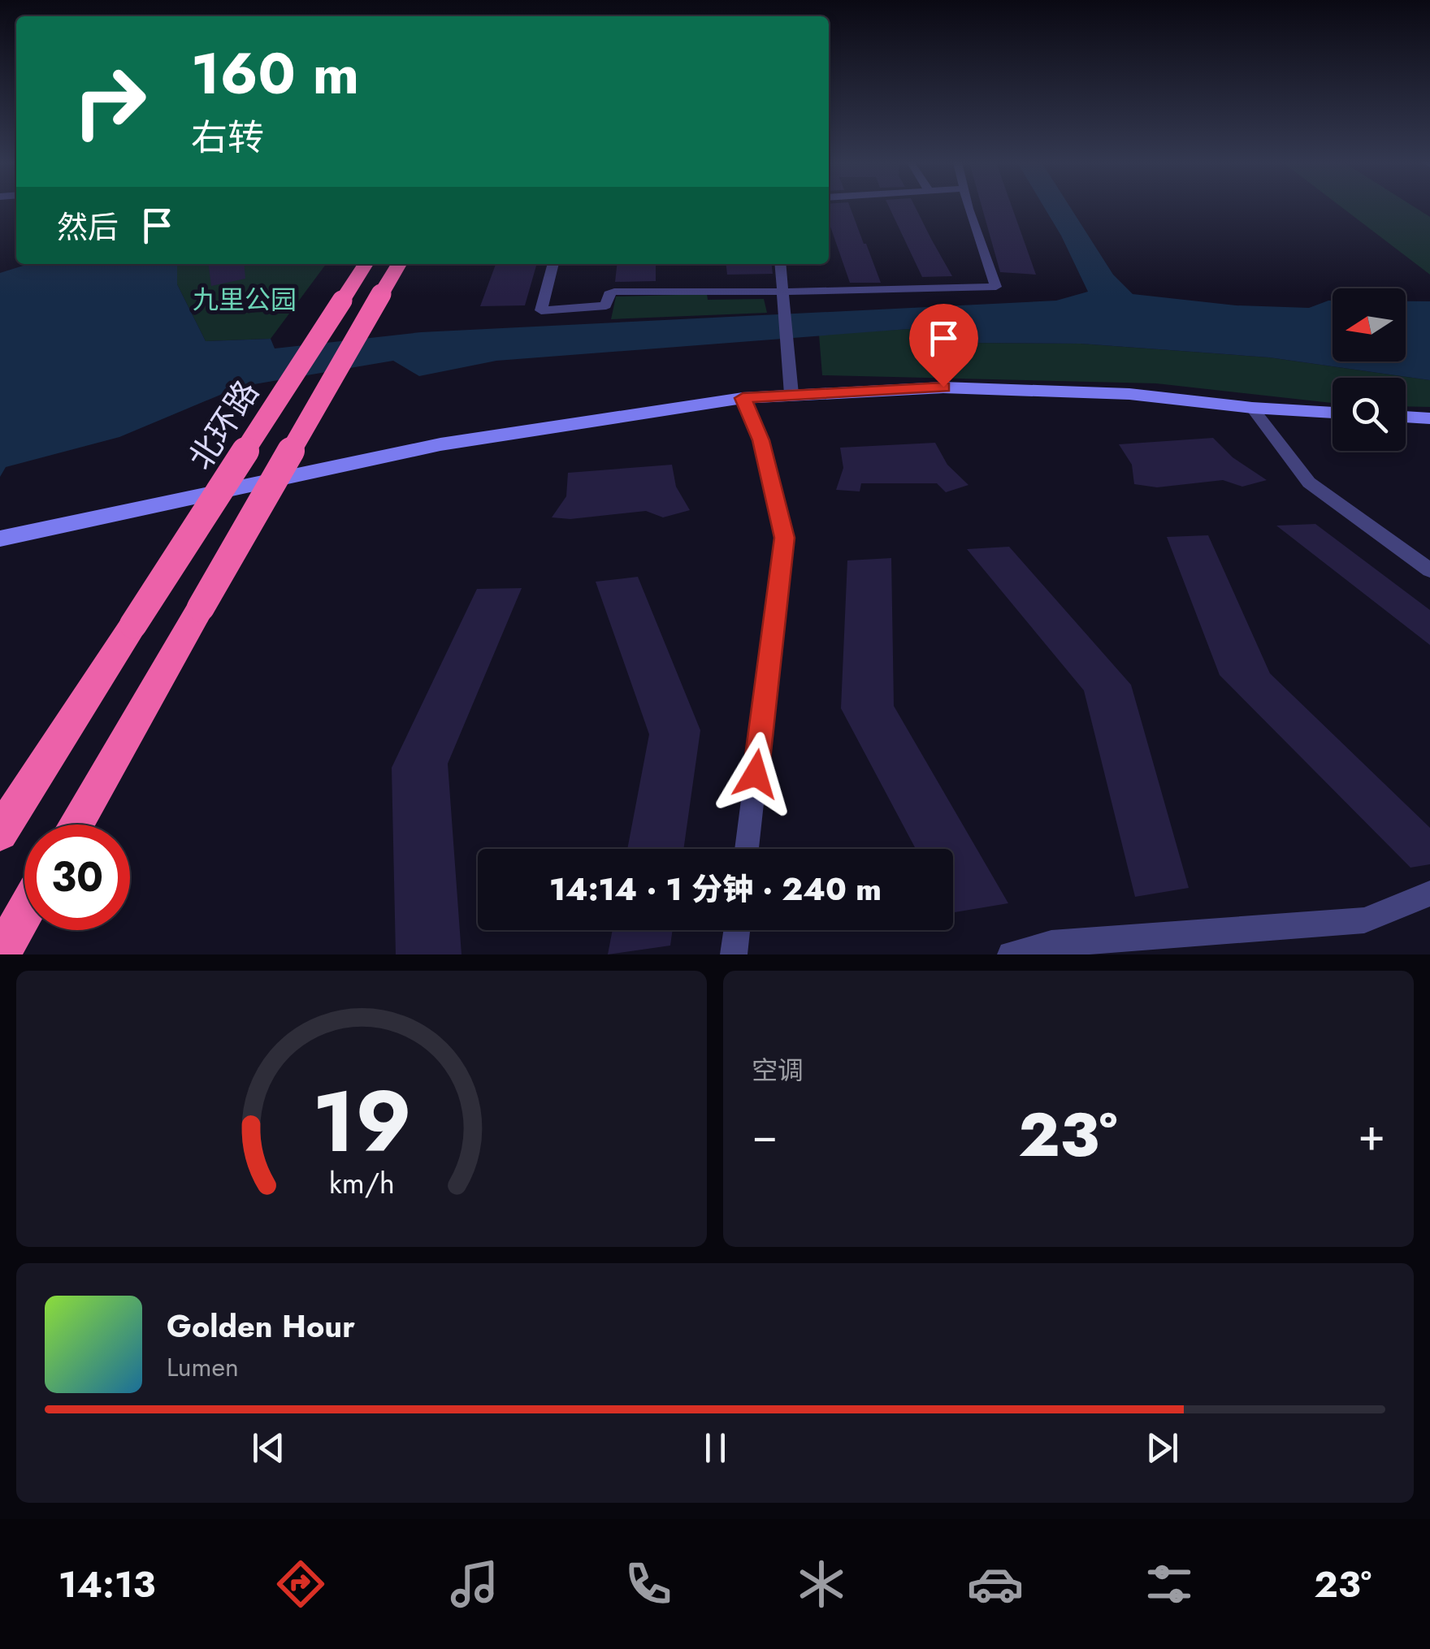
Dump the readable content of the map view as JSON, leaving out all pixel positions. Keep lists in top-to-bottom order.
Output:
{
  "streets": {
    "highway": ["北环路"]
  },
  "parks": ["九里公园"],
  "north": "left",
  "page": {
    "turn": ["160 m", "右转"],
    "then": "然后",
    "limit": "30",
    "trip": "14:14 · 1 分钟 · 240 m",
    "tile": "空调",
    "heat": ["−", "23°", "+"],
    "song": ["Golden Hour", "Lumen"],
    "tabs": ["14:13", "23°"],
    "gauge": ["19", "km/h"]
  }
}
